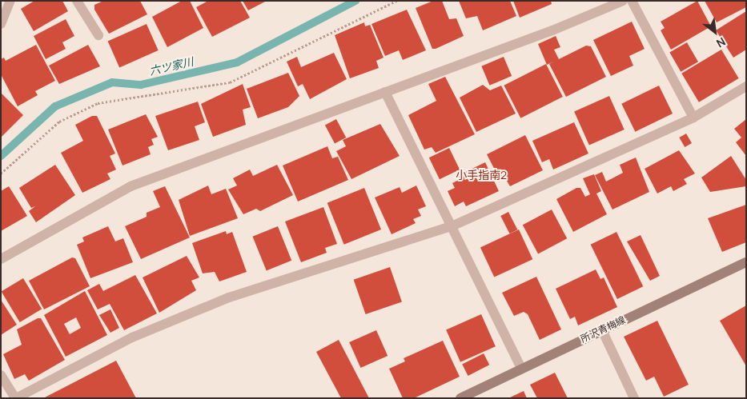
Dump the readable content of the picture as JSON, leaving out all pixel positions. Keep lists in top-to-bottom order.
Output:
{
  "streets": {
    "main road": ["所沢青梅線"]
  },
  "districts": ["小手指南2"],
  "water": ["六ツ家川"],
  "north": "bottom right"
}
